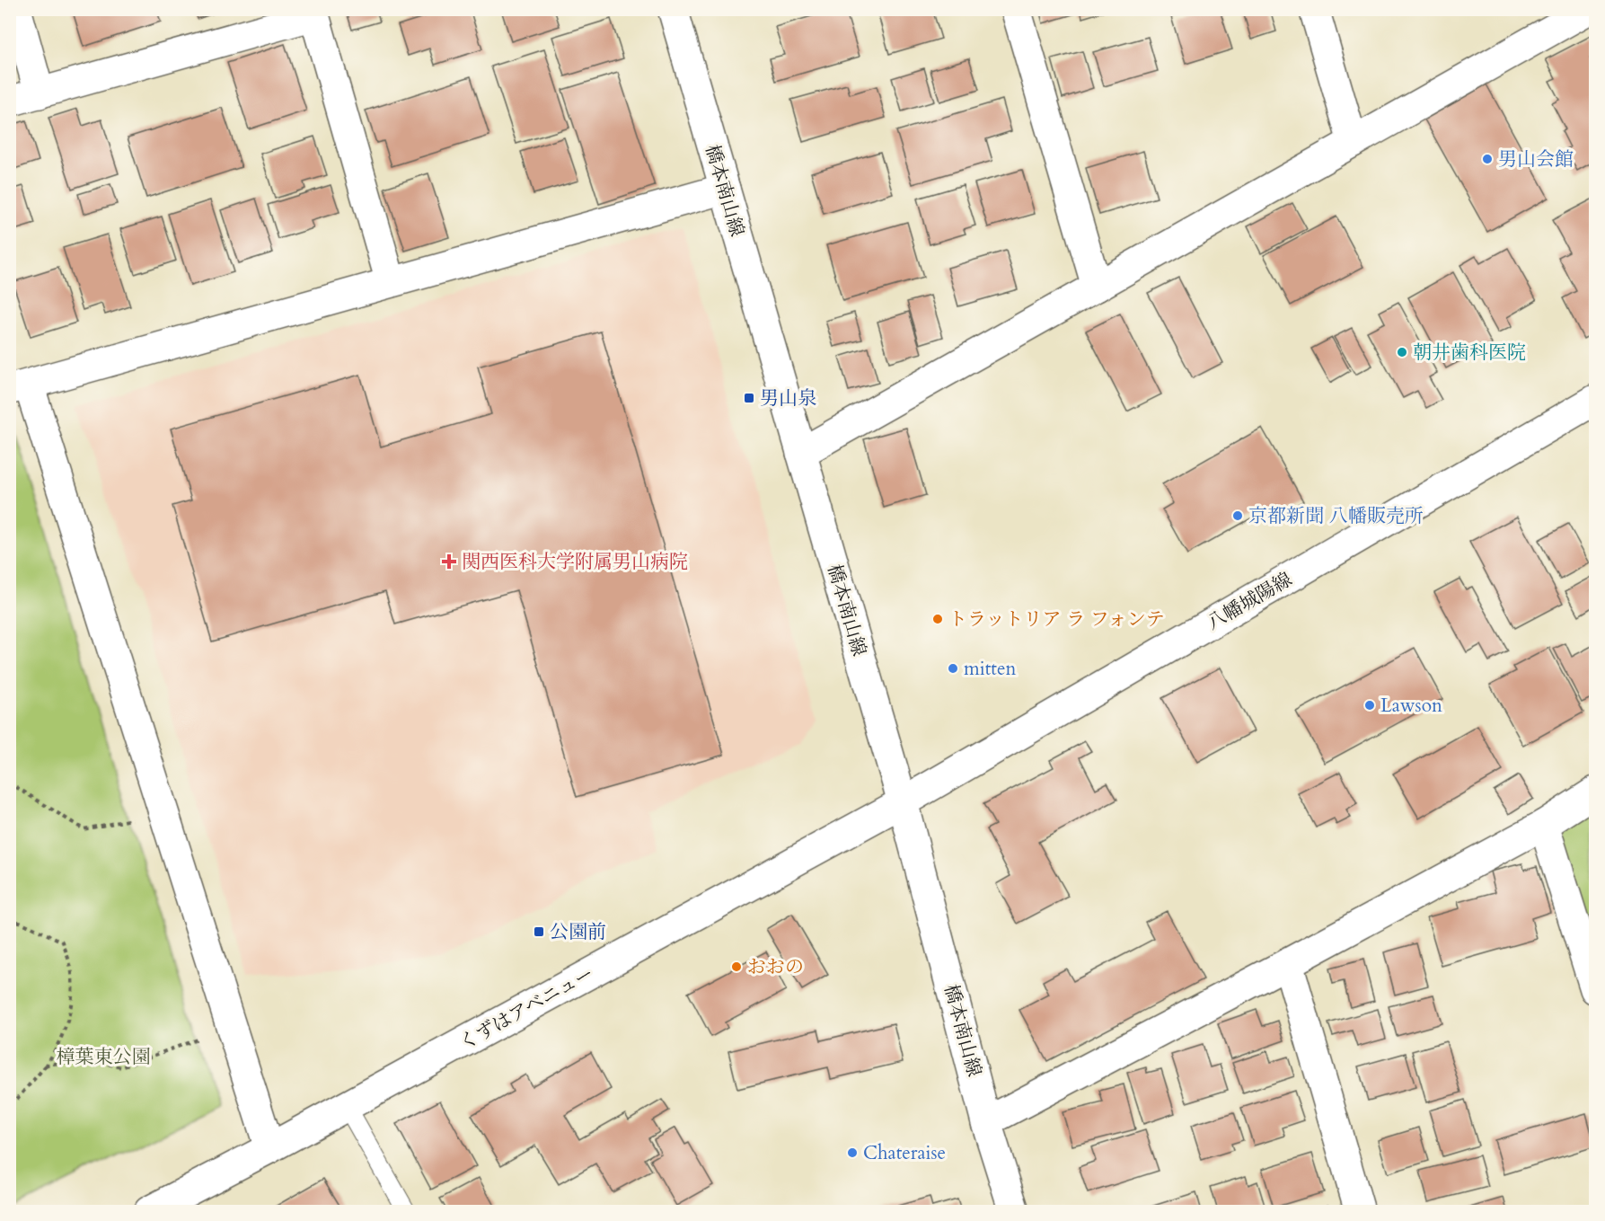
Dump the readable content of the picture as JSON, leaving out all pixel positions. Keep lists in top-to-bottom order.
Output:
{
  "streets": {
    "street": ["橋本南山線", "八幡城陽線", "くずはアベニュー"]
  },
  "crossings": [
    ["橋本南山線", "八幡城陽線"],
    ["橋本南山線", "くずはアベニュー"],
    ["八幡城陽線", "くずはアベニュー"]
  ],
  "parks": ["樟葉東公園"],
  "places": {
    "other": [
      "男山会館",
      "朝井歯科医院",
      "京都新聞 八幡販売所",
      "トラットリア ラ フォンテ",
      "mitten",
      "Lawson",
      "おおの",
      "Chateraise"
    ],
    "transit": ["男山泉", "公園前"],
    "health": ["関西医科大学附属男山病院"]
  }
}
